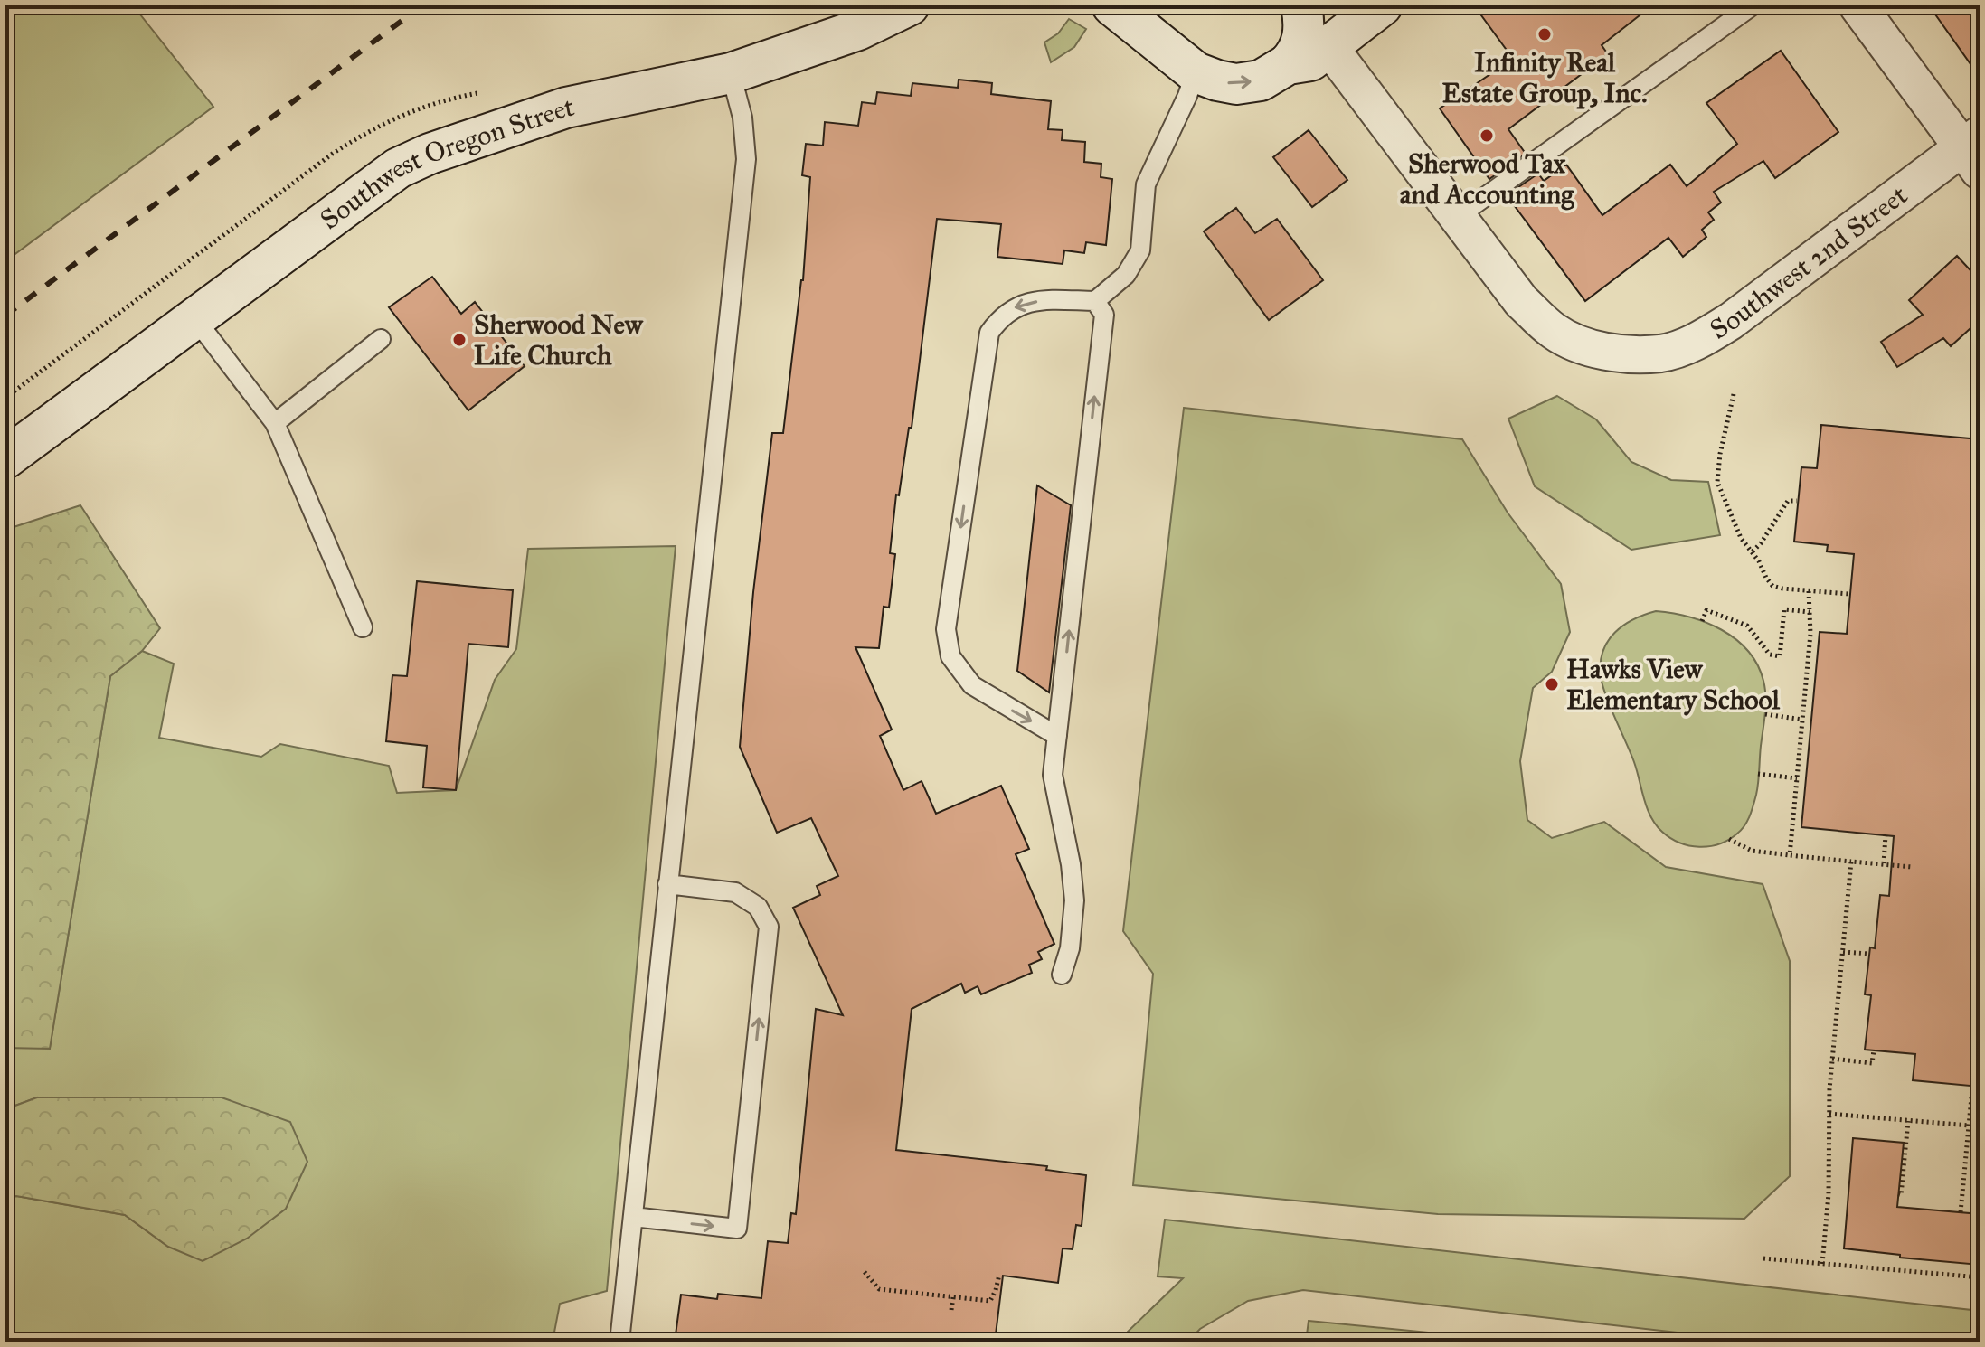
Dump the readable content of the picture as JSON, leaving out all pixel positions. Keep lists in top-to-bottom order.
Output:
{
  "streets": {
    "main road": ["Southwest Oregon Street"],
    "street": ["Southwest 2nd Street"]
  },
  "places": [
    "Infinity Real Estate Group, Inc.",
    "Sherwood Tax and Accounting",
    "Sherwood New Life Church",
    "Hawks View Elementary School"
  ]
}
